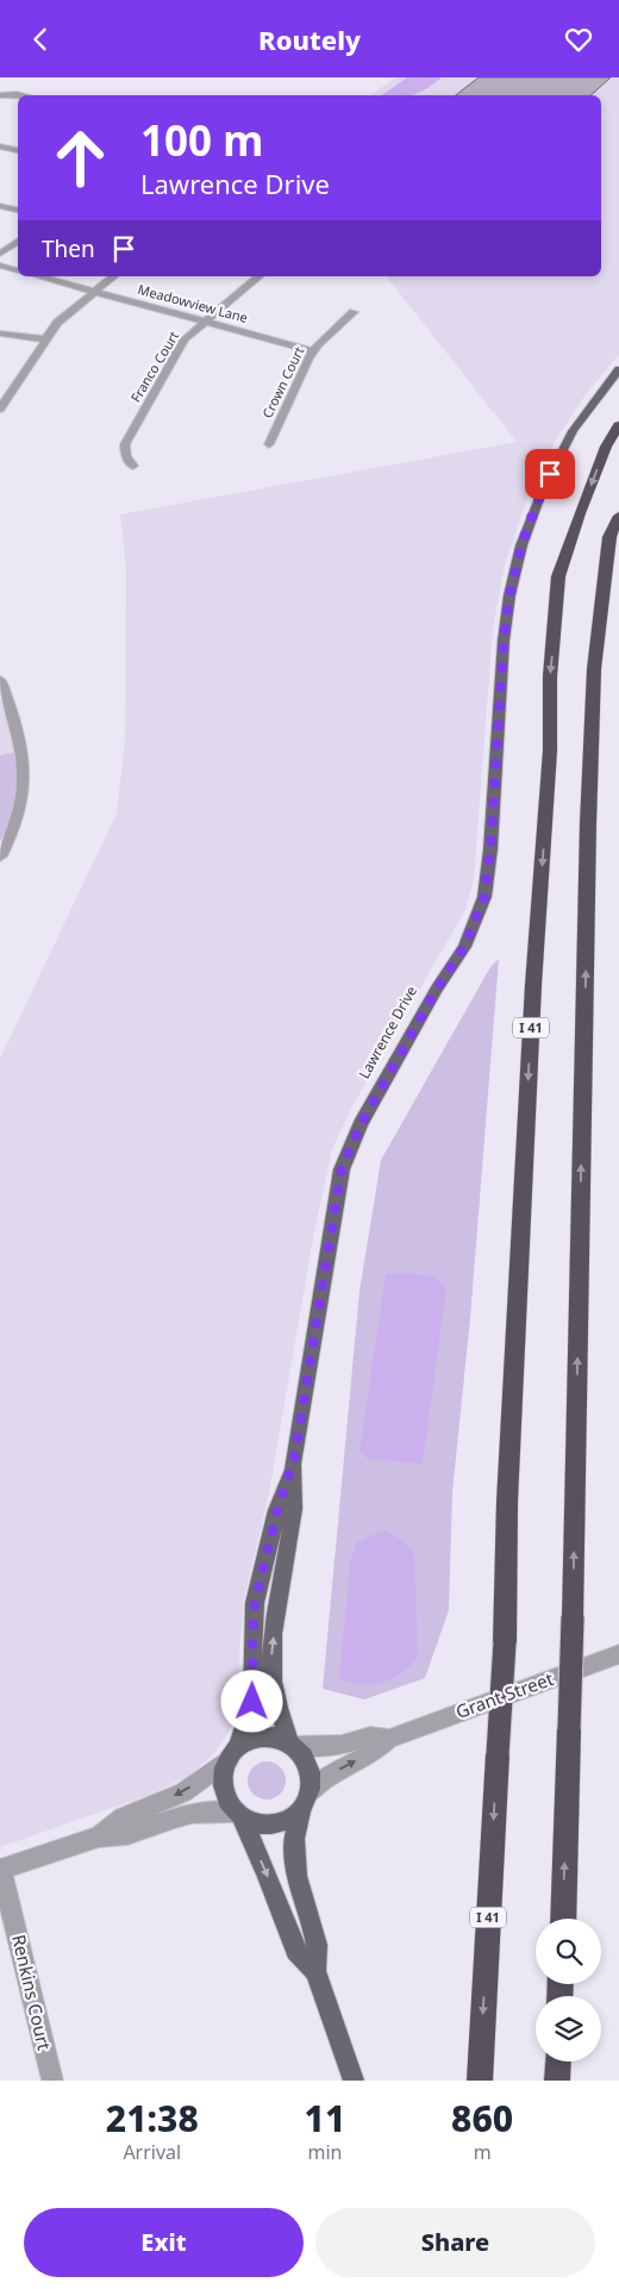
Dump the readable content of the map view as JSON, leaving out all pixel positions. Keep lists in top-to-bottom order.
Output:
{
  "streets": {
    "highway": ["I 41"],
    "main road": ["Lawrence Drive"],
    "street": [
      "Meadowview Lane",
      "Franco Court",
      "Crown Court",
      "Grant Street",
      "Renkins Court"
    ]
  },
  "crossings": [
    ["Meadowview Lane", "Franco Court"],
    ["Meadowview Lane", "Crown Court"],
    ["Lawrence Drive", "Grant Street"]
  ],
  "page": {
    "header": "Routely",
    "turn": ["100 m", "Lawrence Drive"],
    "then": "Then",
    "eta": [
      "21:38",
      "Arrival",
      "11",
      "min",
      "860",
      "m"
    ],
    "buttons": ["Exit", "Share"]
  }
}
